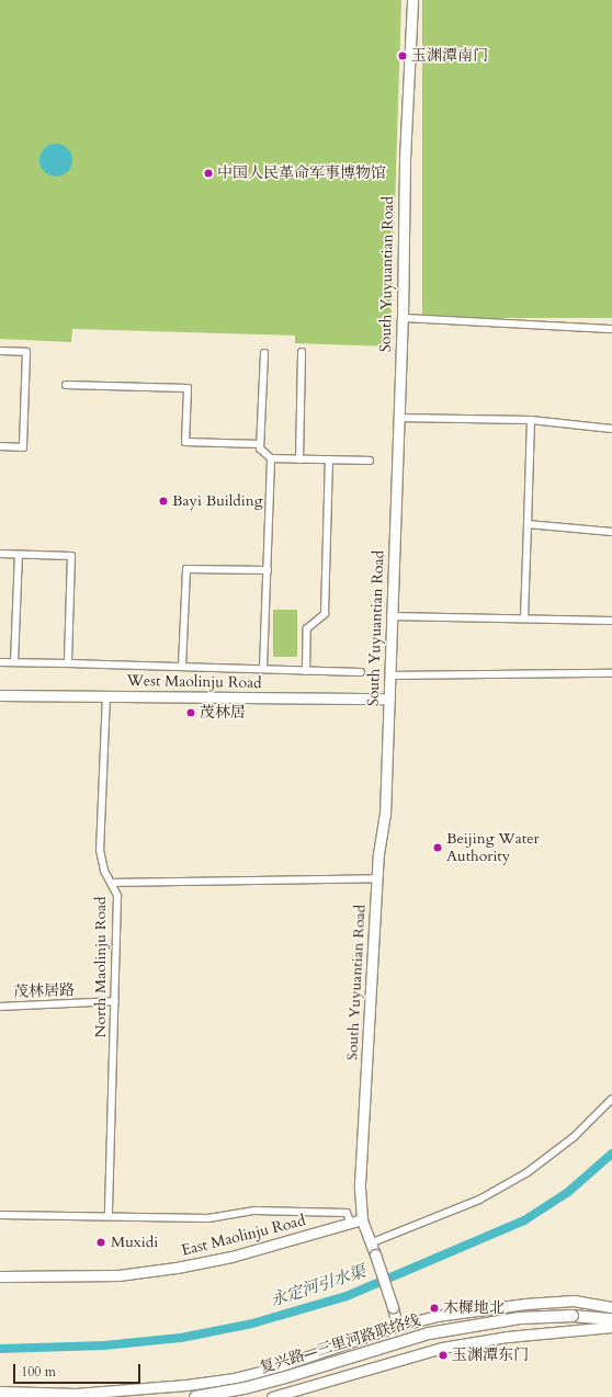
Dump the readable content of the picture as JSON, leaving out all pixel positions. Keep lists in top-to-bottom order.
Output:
{
  "streets": {
    "main road": ["复兴路—三里河路联络线"],
    "street": [
      "South Yuyuantian Road",
      "West Maolinju Road",
      "North Maolinju Road",
      "茂林居路",
      "East Maolinju Road"
    ]
  },
  "crossings": [
    ["South Yuyuantian Road", "West Maolinju Road"],
    ["South Yuyuantian Road", "East Maolinju Road"],
    ["West Maolinju Road", "North Maolinju Road"],
    ["North Maolinju Road", "茂林居路"]
  ],
  "water": ["永定河引水渠"],
  "places": [
    "玉渊潭南门",
    "中国人民革命军事博物馆",
    "Bayi Building",
    "茂林居",
    "Beijing Water Authority",
    "Muxidi",
    "木樨地北",
    "玉渊潭东门"
  ],
  "scale_bar": "100 m"
}
